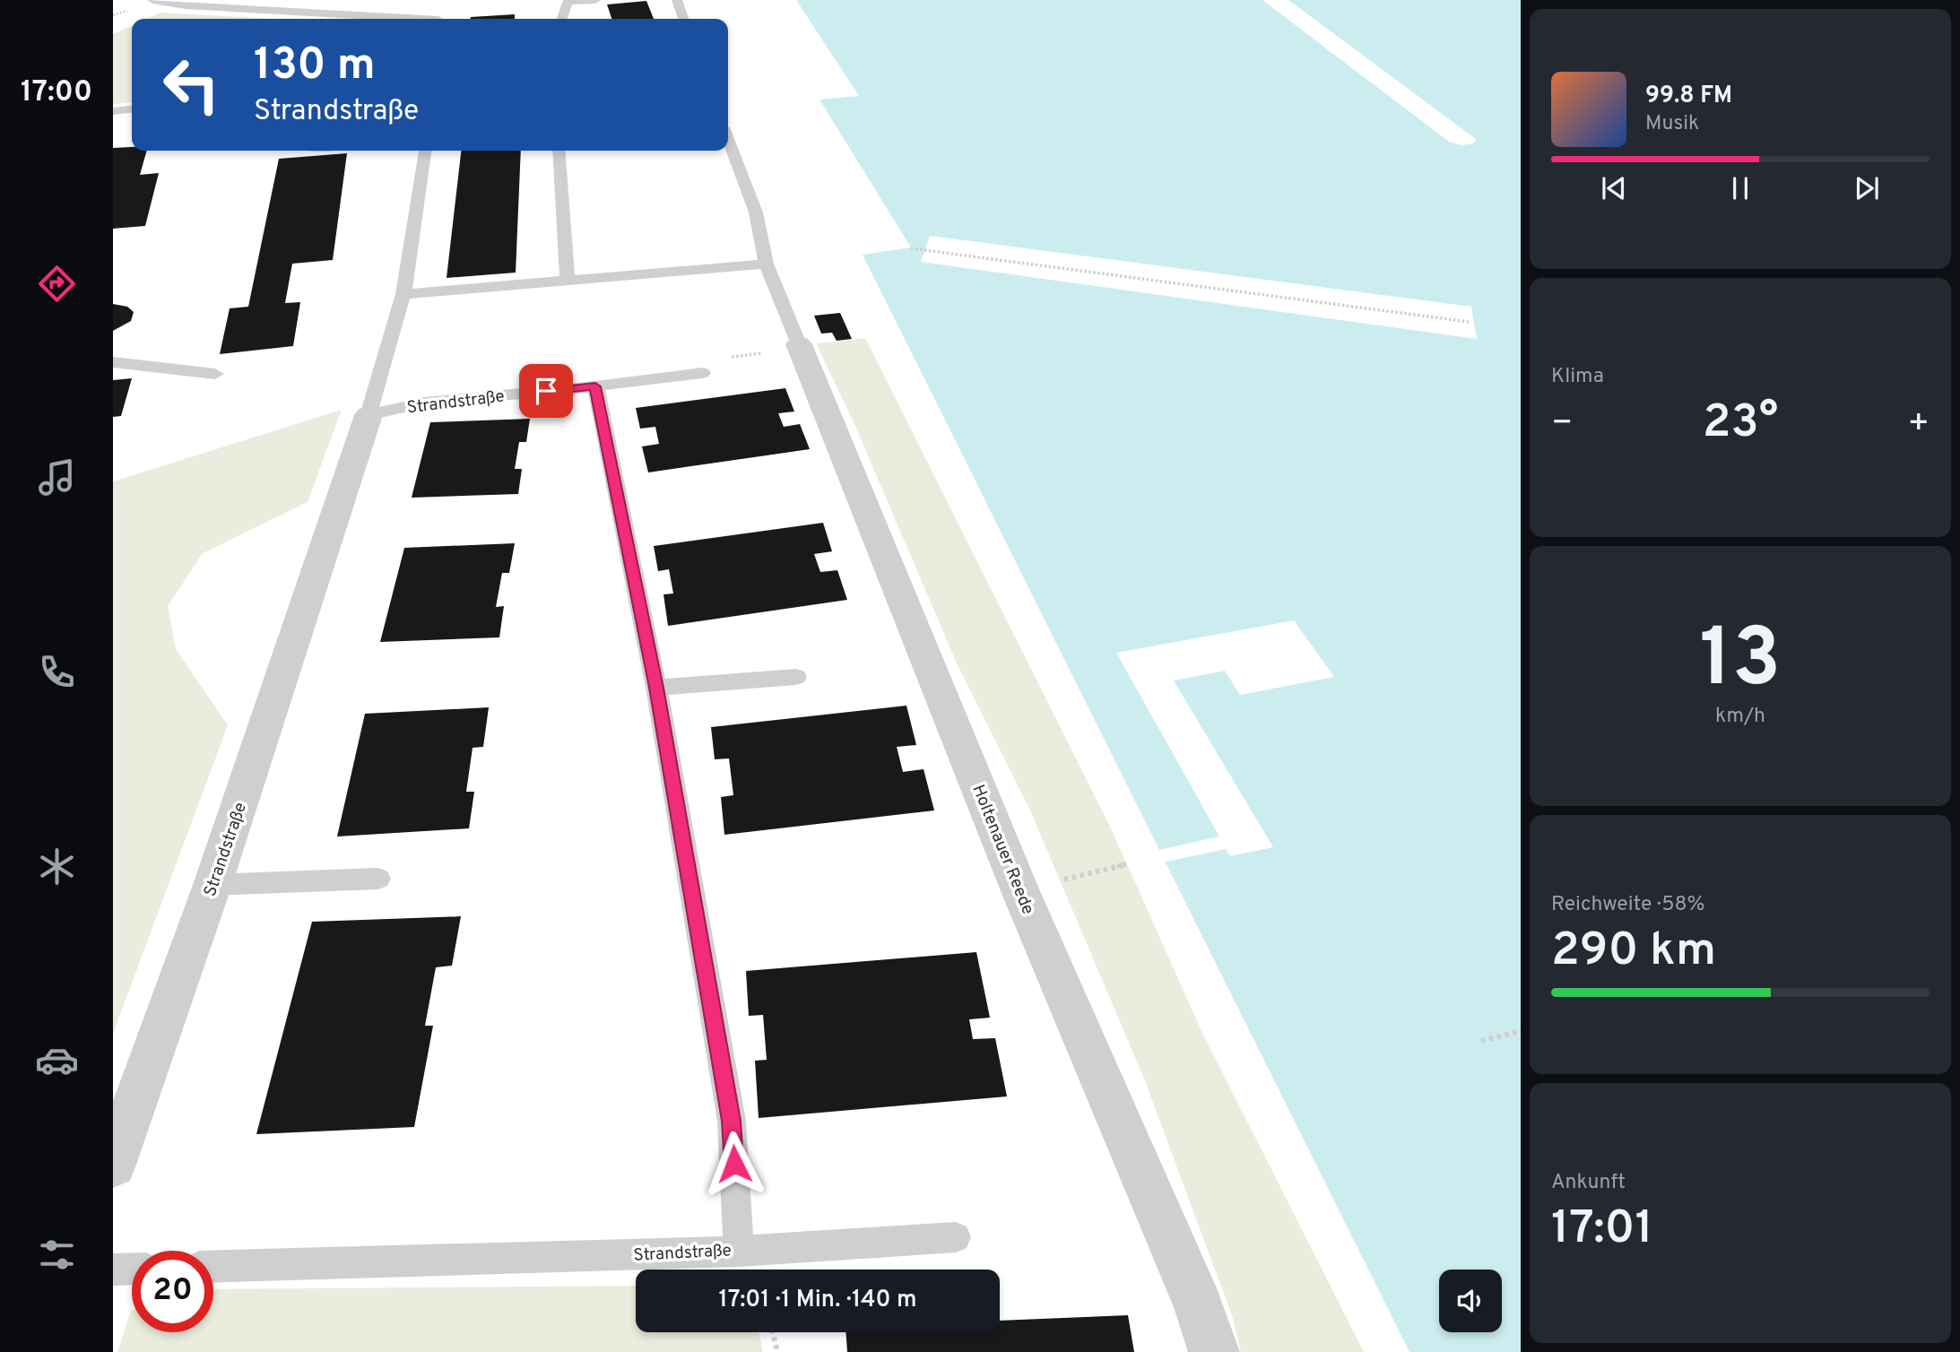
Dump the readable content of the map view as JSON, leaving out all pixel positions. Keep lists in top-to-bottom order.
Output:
{
  "streets": {
    "street": ["Strandstraße", "Holtenauer Reede"]
  },
  "page": {
    "tabs": "17:00",
    "turn": ["130 m", "Strandstraße"],
    "song": ["99.8 FM", "Musik"],
    "tile": [
      "Klima",
      ["13", "km/h"],
      ["Reichweite · 58%", "290 km"],
      ["Ankunft", "17:01"]
    ],
    "heat": ["−", "23°", "+"],
    "limit": "20",
    "trip": "17:01 · 1 Min. · 140 m"
  }
}
